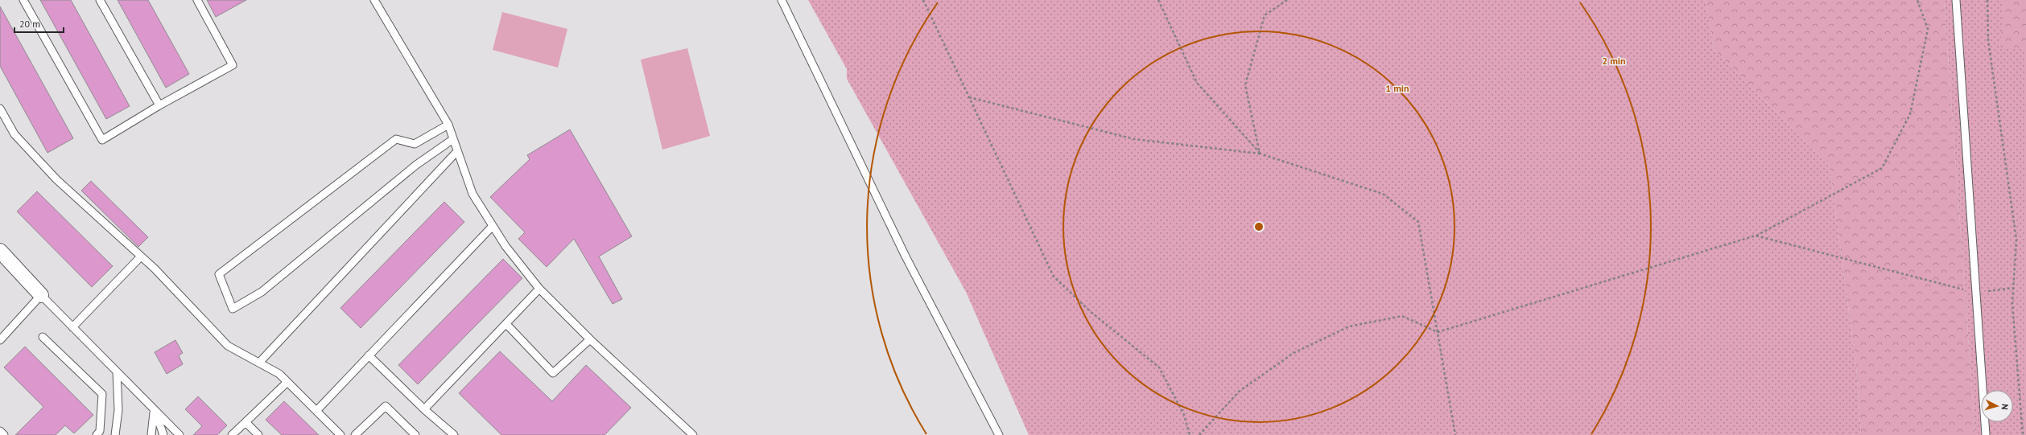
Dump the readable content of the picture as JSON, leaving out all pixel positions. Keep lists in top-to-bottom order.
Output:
{
  "scale_bar": "20 m",
  "north": "right",
  "rings": ["2 min", "1 min"]
}
